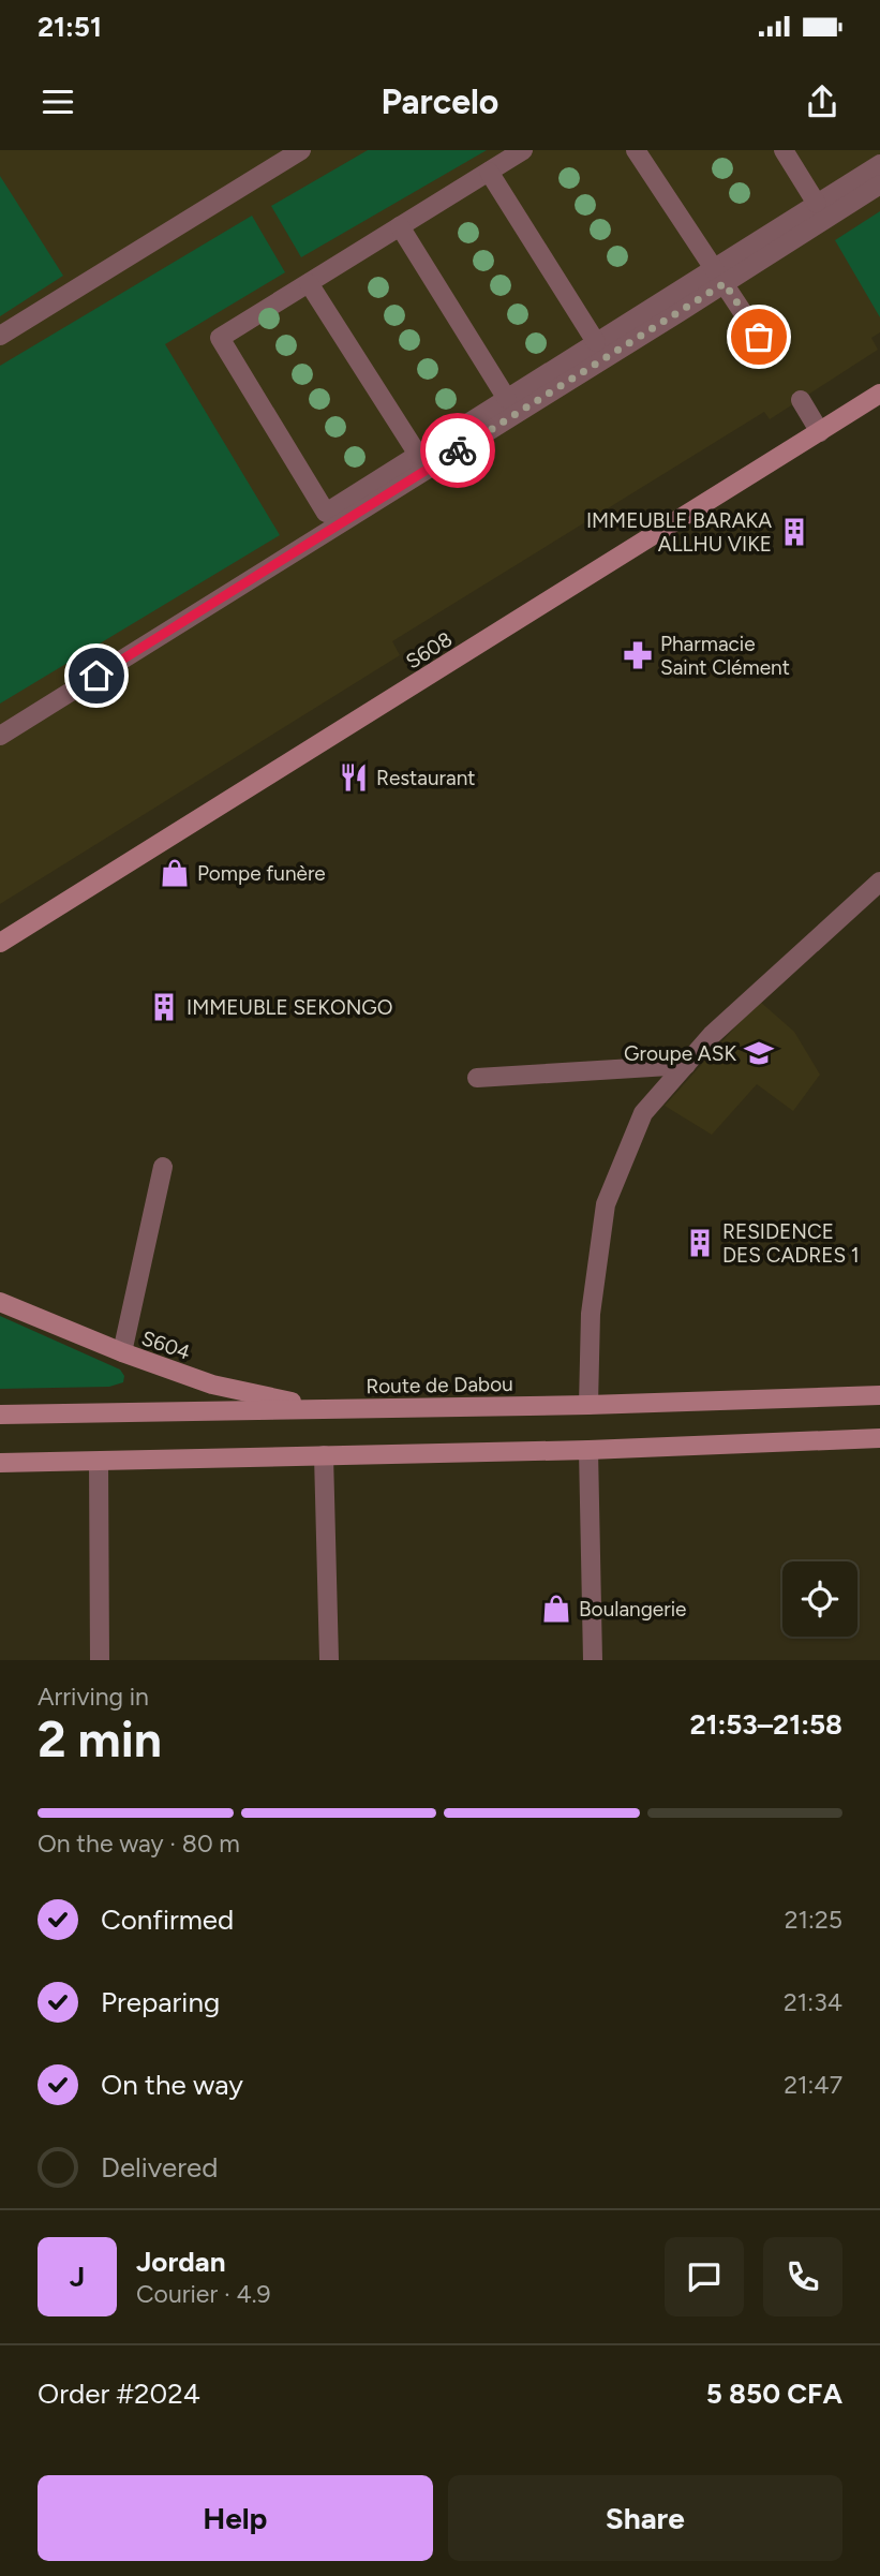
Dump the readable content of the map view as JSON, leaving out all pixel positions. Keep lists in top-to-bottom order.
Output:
{
  "streets": {
    "street": ["S608", "S604", "Route de Dabou"]
  },
  "crossings": [
    ["S604", "Route de Dabou"]
  ],
  "places": {
    "building": ["IMMEUBLE BARAKA ALLHU VIKE", "IMMEUBLE SEKONGO", "RESIDENCE DES CADRES 1"],
    "pharmacy": ["Pharmacie Saint Clément"],
    "restaurant": ["Restaurant"],
    "shop": ["Pompe funère", "Boulangerie"],
    "school or university": ["Groupe ASK"]
  },
  "page": {
    "status": "21:51",
    "header": "Parcelo",
    "heading": ["2 min", "Arriving in", "21:53–21:58"],
    "panel": [
      "Jordan",
      "Courier · 4.9",
      "Order #2024",
      "5 850 CFA"
    ],
    "bar": "On the way · 80 m",
    "list": [
      ["Confirmed", "21:25"],
      ["Preparing", "21:34"],
      ["On the way", "21:47"],
      "Delivered"
    ],
    "round": "J",
    "buttons": ["Help", "Share"]
  }
}
